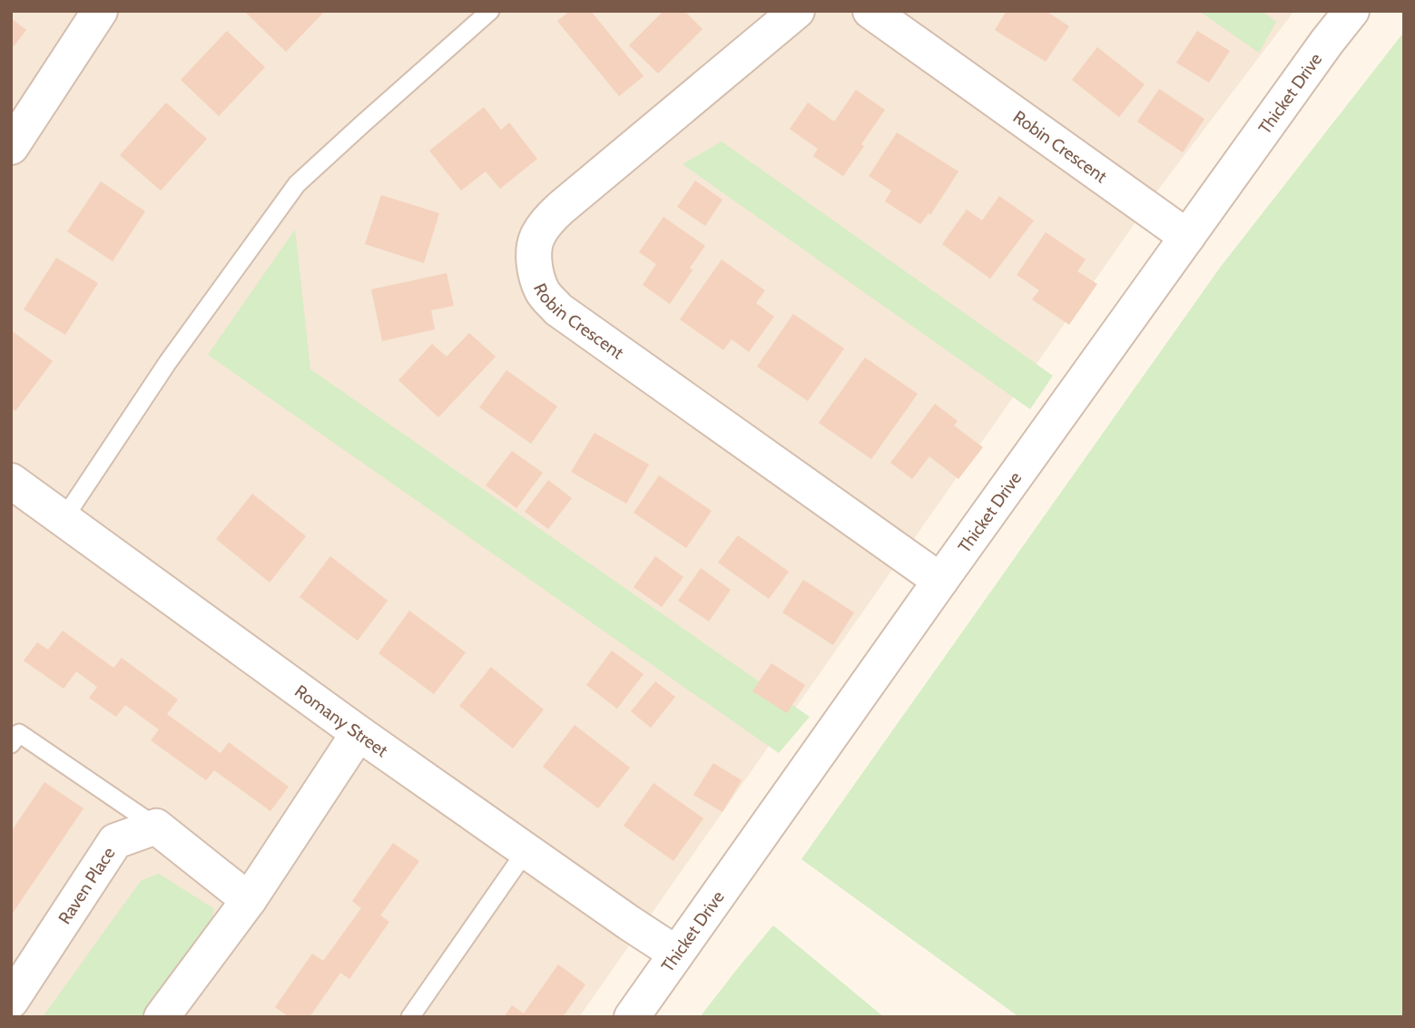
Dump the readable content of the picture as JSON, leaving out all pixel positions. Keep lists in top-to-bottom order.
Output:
{
  "streets": {
    "street": [
      "Thicket Drive",
      "Robin Crescent",
      "Romany Street",
      "Raven Place"
    ]
  },
  "crossings": [
    ["Thicket Drive", "Robin Crescent"],
    ["Thicket Drive", "Romany Street"]
  ]
}
